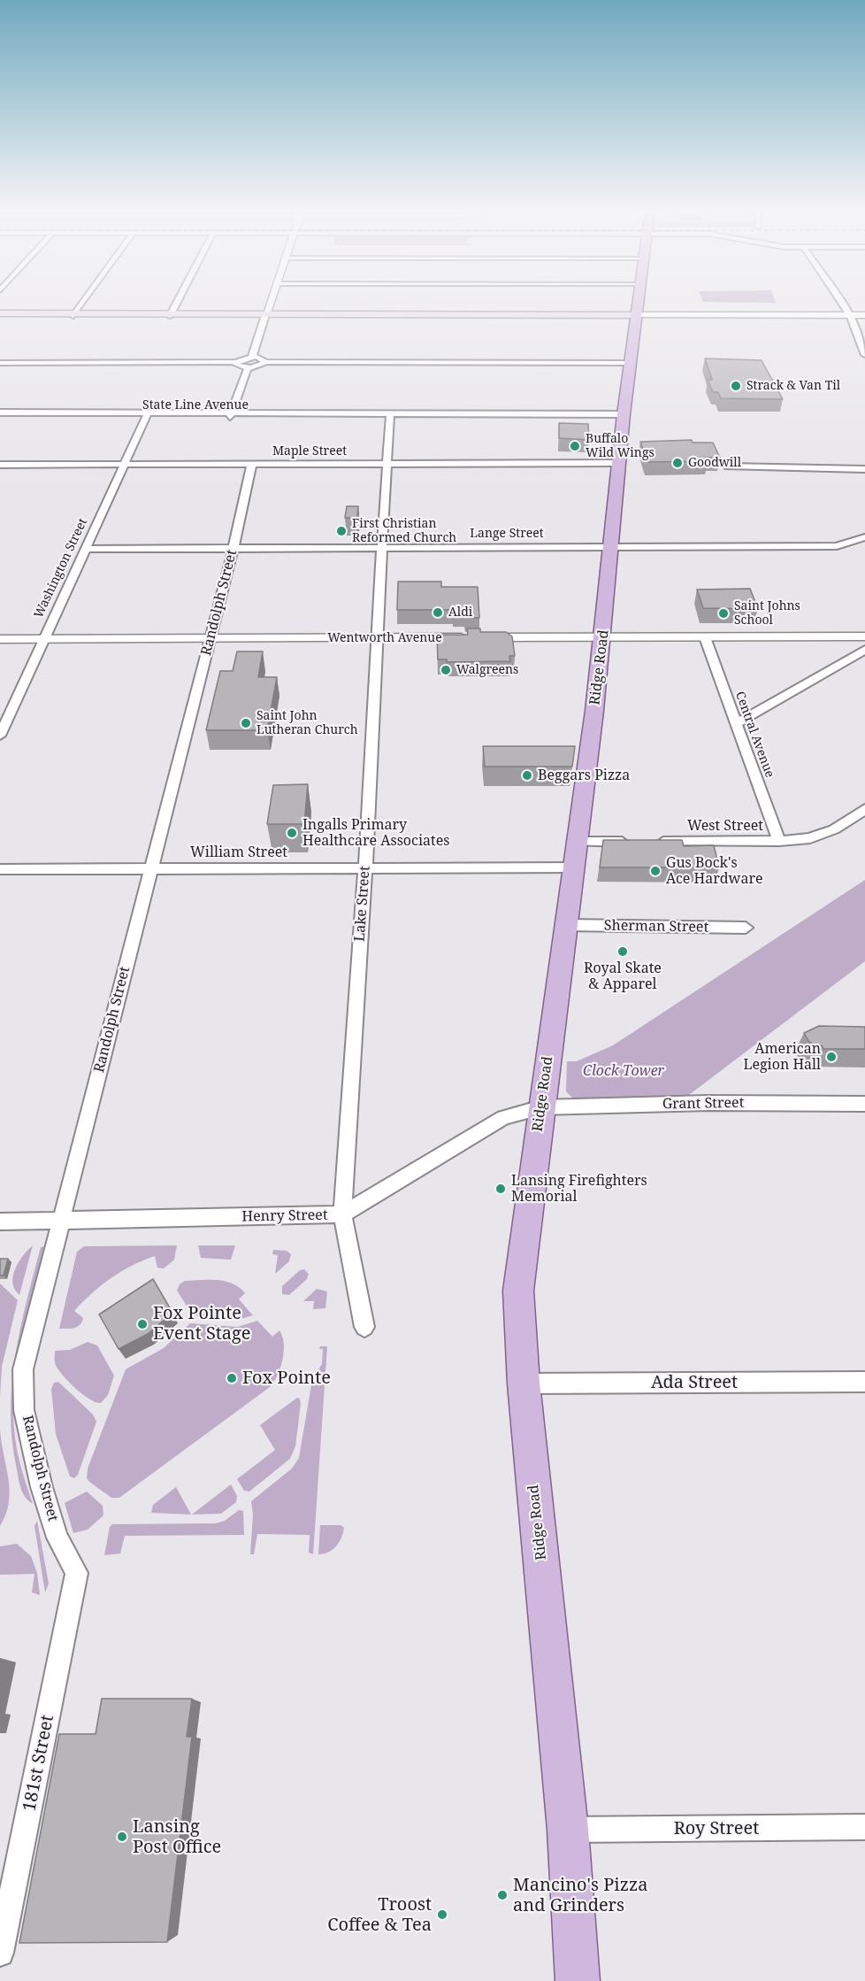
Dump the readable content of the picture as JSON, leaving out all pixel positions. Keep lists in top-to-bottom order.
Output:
{
  "streets": {
    "main road": ["Ridge Road"],
    "street": [
      "State Line Avenue",
      "Maple Street",
      "Lange Street",
      "Washington Street",
      "Randolph Street",
      "Wentworth Avenue",
      "Central Avenue",
      "West Street",
      "William Street",
      "Lake Street",
      "Sherman Street",
      "Grant Street",
      "Henry Street",
      "Ada Street",
      "181st Street",
      "Roy Street"
    ]
  },
  "crossings": [
    ["State Line Avenue", "Washington Street"],
    ["State Line Avenue", "Ridge Road"],
    ["State Line Avenue", "Lake Street"],
    ["Maple Street", "Washington Street"],
    ["Maple Street", "Randolph Street"],
    ["Maple Street", "Ridge Road"],
    ["Maple Street", "Lake Street"],
    ["Lange Street", "Washington Street"],
    ["Lange Street", "Randolph Street"],
    ["Lange Street", "Ridge Road"],
    ["Lange Street", "Lake Street"],
    ["Washington Street", "Wentworth Avenue"],
    ["Randolph Street", "Wentworth Avenue"],
    ["Randolph Street", "William Street"],
    ["Randolph Street", "Henry Street"],
    ["Randolph Street", "181st Street"],
    ["Wentworth Avenue", "Ridge Road"],
    ["Wentworth Avenue", "Central Avenue"],
    ["Wentworth Avenue", "Lake Street"],
    ["Ridge Road", "William Street"],
    ["Ridge Road", "Sherman Street"],
    ["Ridge Road", "Grant Street"],
    ["Ridge Road", "Henry Street"],
    ["Ridge Road", "Ada Street"],
    ["Ridge Road", "Roy Street"],
    ["Central Avenue", "West Street"],
    ["William Street", "Lake Street"],
    ["Lake Street", "Henry Street"],
    ["Grant Street", "Henry Street"]
  ],
  "parks": ["Clock Tower"],
  "places": [
    "Strack & Van Til",
    "Buffalo Wild Wings",
    "Goodwill",
    "First Christian Reformed Church",
    "Aldi",
    "Saint Johns School",
    "Walgreens",
    "Saint John Lutheran Church",
    "Beggars Pizza",
    "Ingalls Primary Healthcare Associates",
    "Gus Bock's Ace Hardware",
    "Royal Skate & Apparel",
    "American Legion Hall",
    "Lansing Firefighters Memorial",
    "Fox Pointe Event Stage",
    "Fox Pointe",
    "Lansing Post Office",
    "Mancino's Pizza and Grinders",
    "Troost Coffee & Tea"
  ]
}
